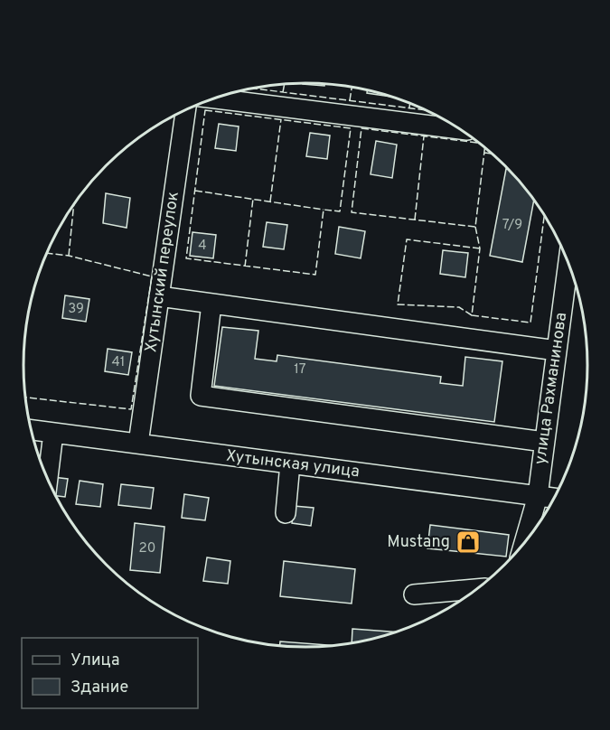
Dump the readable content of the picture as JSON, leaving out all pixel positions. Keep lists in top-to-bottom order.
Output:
{
  "streets": {
    "street": ["Хутынский переулок", "улица Рахманинова", "Хутынская улица"]
  },
  "crossings": [
    ["Хутынский переулок", "Хутынская улица"],
    ["улица Рахманинова", "Хутынская улица"]
  ],
  "places": {
    "shop": ["Mustang"]
  },
  "house_numbers": [
    "7/9",
    "4",
    "39",
    "41",
    "17",
    "20"
  ],
  "legend": ["Улица", "Здание"]
}
